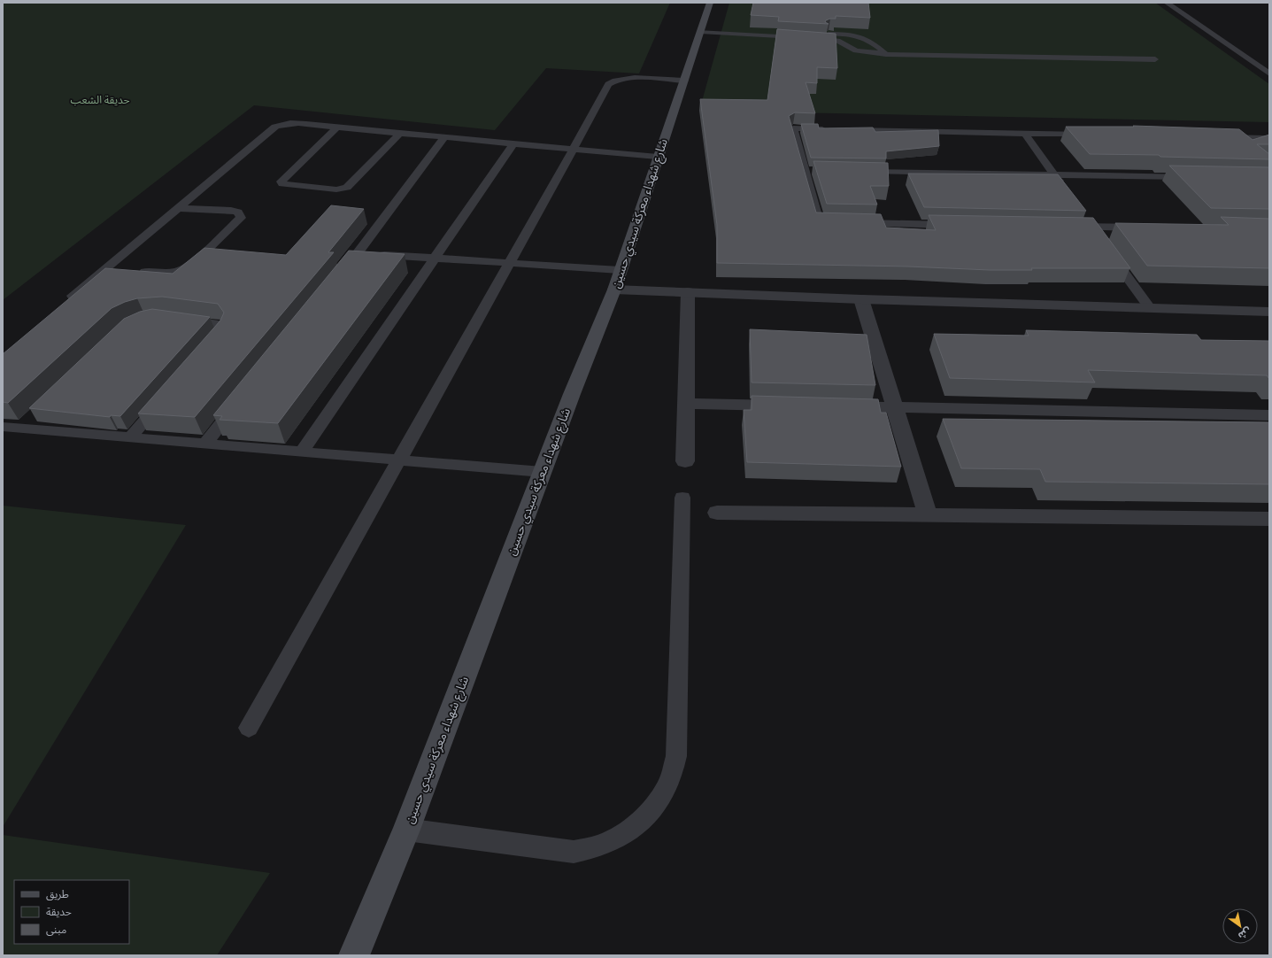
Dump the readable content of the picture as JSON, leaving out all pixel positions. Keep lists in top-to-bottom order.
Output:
{
  "streets": {
    "main road": ["شارع شهداء معركة سيدي حسين"]
  },
  "parks": ["حديقة الشعب"],
  "legend": ["طريق", "حديقة", "مبنى"],
  "north": "bottom right"
}
